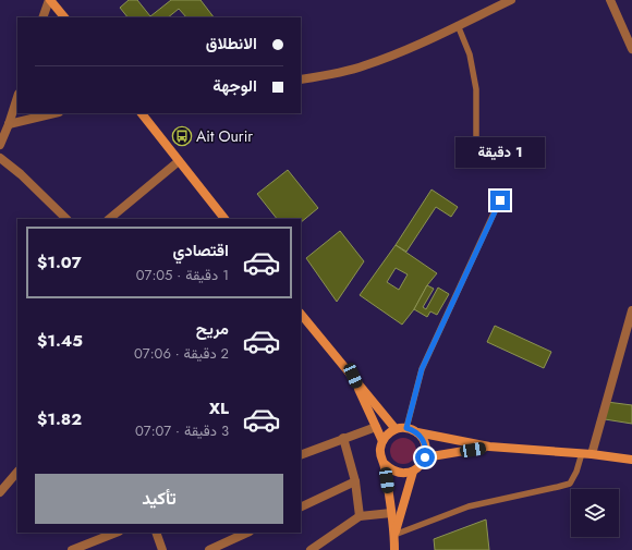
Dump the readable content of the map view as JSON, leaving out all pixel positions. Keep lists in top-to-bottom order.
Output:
{
  "places": {
    "bus stop": ["Ait Ourir"]
  },
  "page": {
    "banner": ["الانطلاق", "الوجهة"],
    "bubble": "1 دقيقة",
    "list": [
      {
        "name": "اقتصادي",
        "note": "1 دقيقة · 07:05",
        "value": "$1.07"
      },
      {
        "name": "مريح",
        "note": "2 دقيقة · 07:06",
        "value": "$1.45"
      },
      {
        "name": "XL",
        "note": "3 دقيقة · 07:07",
        "value": "$1.82"
      }
    ],
    "buttons": "تأكيد"
  }
}
